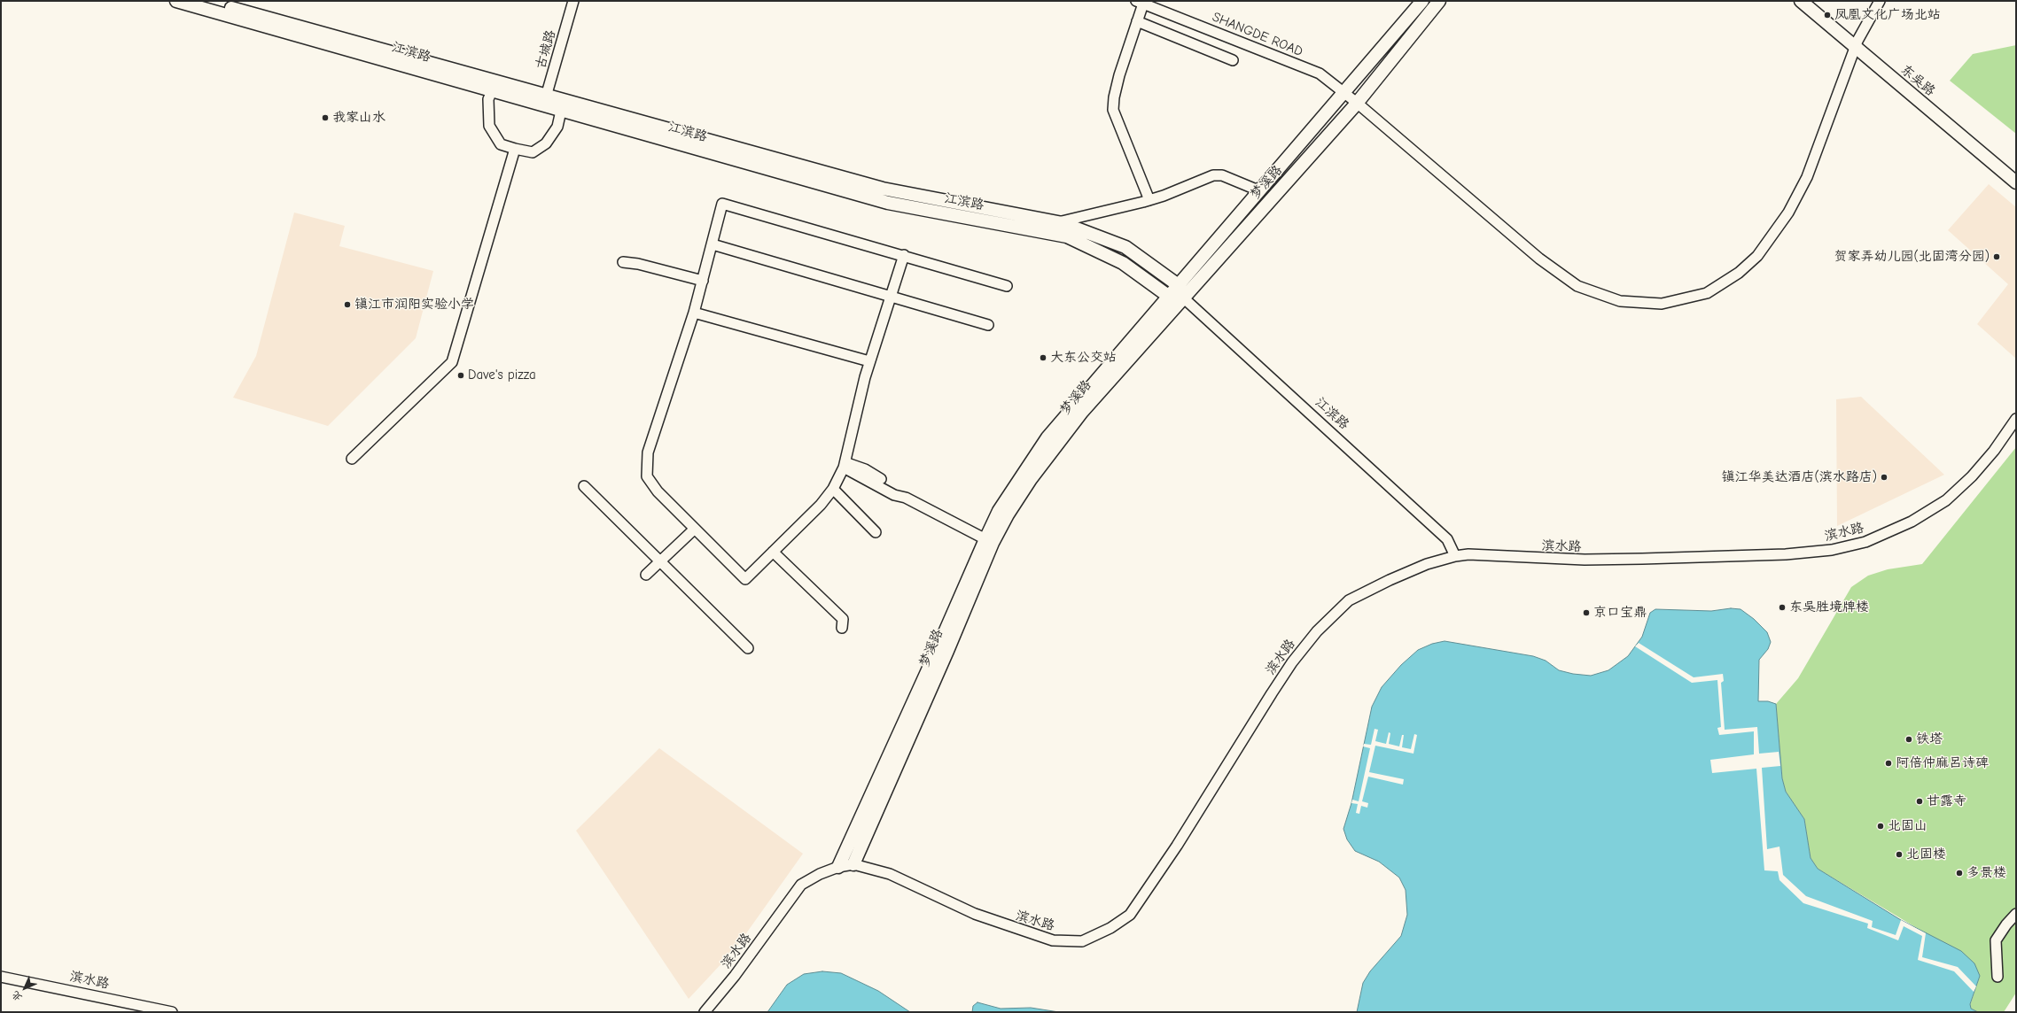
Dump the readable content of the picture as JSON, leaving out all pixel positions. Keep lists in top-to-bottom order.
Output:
{
  "streets": {
    "main road": ["江滨路", "东吴路", "梦溪路"],
    "street": ["SHANGDE ROAD", "古城路", "滨水路"]
  },
  "crossings": [
    ["SHANGDE ROAD", "东吴路"],
    ["SHANGDE ROAD", "梦溪路"],
    ["古城路", "江滨路"],
    ["江滨路", "梦溪路"],
    ["江滨路", "滨水路"],
    ["梦溪路", "滨水路"]
  ],
  "places": [
    "凤凰文化广场北站",
    "我家山水",
    "贺家弄幼儿园(北固湾分园)",
    "镇江市润阳实验小学",
    "大东公交站",
    "Dave's pizza",
    "镇江华美达酒店(滨水路店)",
    "东吴胜境牌楼",
    "京口宝鼎",
    "铁塔",
    "阿倍仲麻吕诗碑",
    "甘露寺",
    "北固山",
    "北固楼",
    "多景楼"
  ],
  "north": "bottom left"
}
